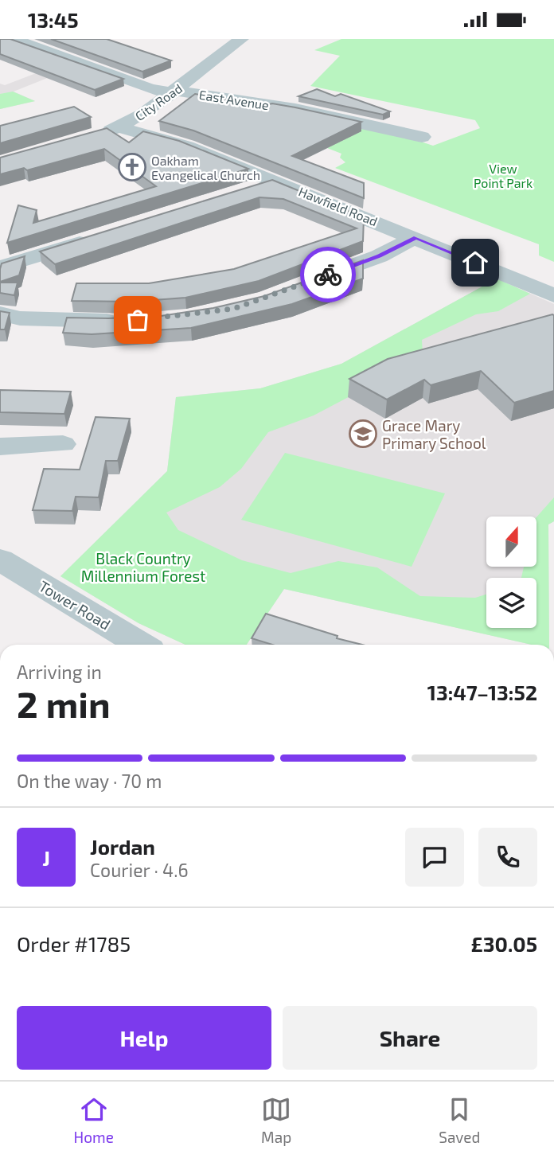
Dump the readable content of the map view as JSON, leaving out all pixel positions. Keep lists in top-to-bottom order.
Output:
{
  "streets": {
    "street": [
      "East Avenue",
      "City Road",
      "Hawfield Road",
      "Tower Road"
    ]
  },
  "crossings": [
    ["East Avenue", "City Road"],
    ["City Road", "Hawfield Road"]
  ],
  "parks": ["View Point Park", "Black Country Millennium Forest"],
  "places": {
    "church": ["Oakham Evangelical Church"],
    "school or university": ["Grace Mary Primary School"]
  },
  "north": "top",
  "page": {
    "status": "13:45",
    "heading": ["2 min", "Arriving in", "13:47–13:52"],
    "panel": [
      "Jordan",
      "Courier · 4.6",
      "Order #1785",
      "£30.05"
    ],
    "bar": "On the way · 70 m",
    "round": "J",
    "buttons": ["Help", "Share"],
    "tabs": ["Home", "Map", "Saved"]
  }
}
